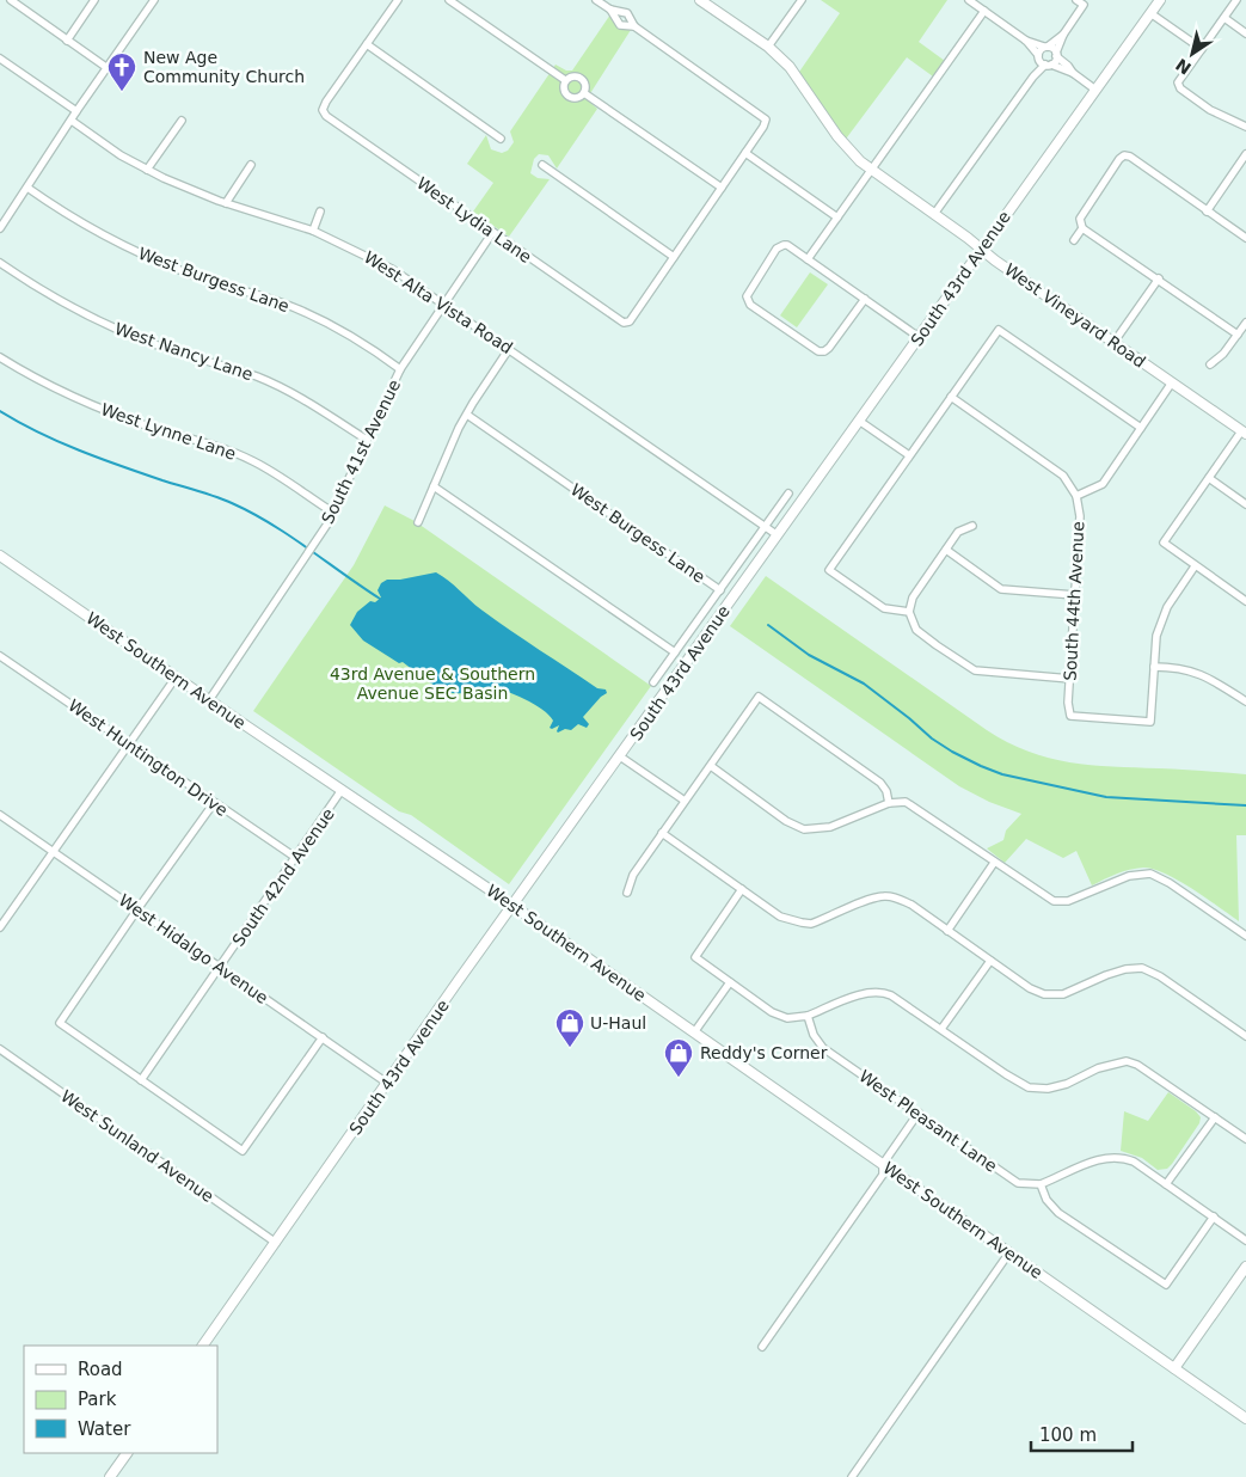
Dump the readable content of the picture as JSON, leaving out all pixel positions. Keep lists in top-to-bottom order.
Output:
{
  "streets": {
    "main road": ["South 43rd Avenue", "West Vineyard Road", "West Southern Avenue"],
    "street": [
      "West Lydia Lane",
      "West Burgess Lane",
      "West Alta Vista Road",
      "West Nancy Lane",
      "West Lynne Lane",
      "South 41st Avenue",
      "South 44th Avenue",
      "West Huntington Drive",
      "South 42nd Avenue",
      "West Hidalgo Avenue",
      "West Pleasant Lane",
      "West Sunland Avenue"
    ]
  },
  "crossings": [
    ["West Lydia Lane", "South 41st Avenue"],
    ["South 43rd Avenue", "West Burgess Lane"],
    ["South 43rd Avenue", "West Alta Vista Road"],
    ["South 43rd Avenue", "West Vineyard Road"],
    ["South 43rd Avenue", "West Southern Avenue"],
    ["South 43rd Avenue", "West Hidalgo Avenue"],
    ["South 43rd Avenue", "West Sunland Avenue"],
    ["West Burgess Lane", "South 41st Avenue"],
    ["West Alta Vista Road", "South 41st Avenue"],
    ["West Nancy Lane", "South 41st Avenue"],
    ["West Lynne Lane", "South 41st Avenue"],
    ["South 41st Avenue", "West Southern Avenue"],
    ["West Southern Avenue", "South 42nd Avenue"],
    ["West Huntington Drive", "South 42nd Avenue"],
    ["South 42nd Avenue", "West Hidalgo Avenue"]
  ],
  "parks": ["43rd Avenue & Southern Avenue SEC Basin"],
  "places": {
    "church": ["New Age Community Church"],
    "shop": ["U-Haul", "Reddy's Corner"]
  },
  "legend": ["Road", "Park", "Water"],
  "scale_bar": "100 m",
  "north": "bottom left"
}
